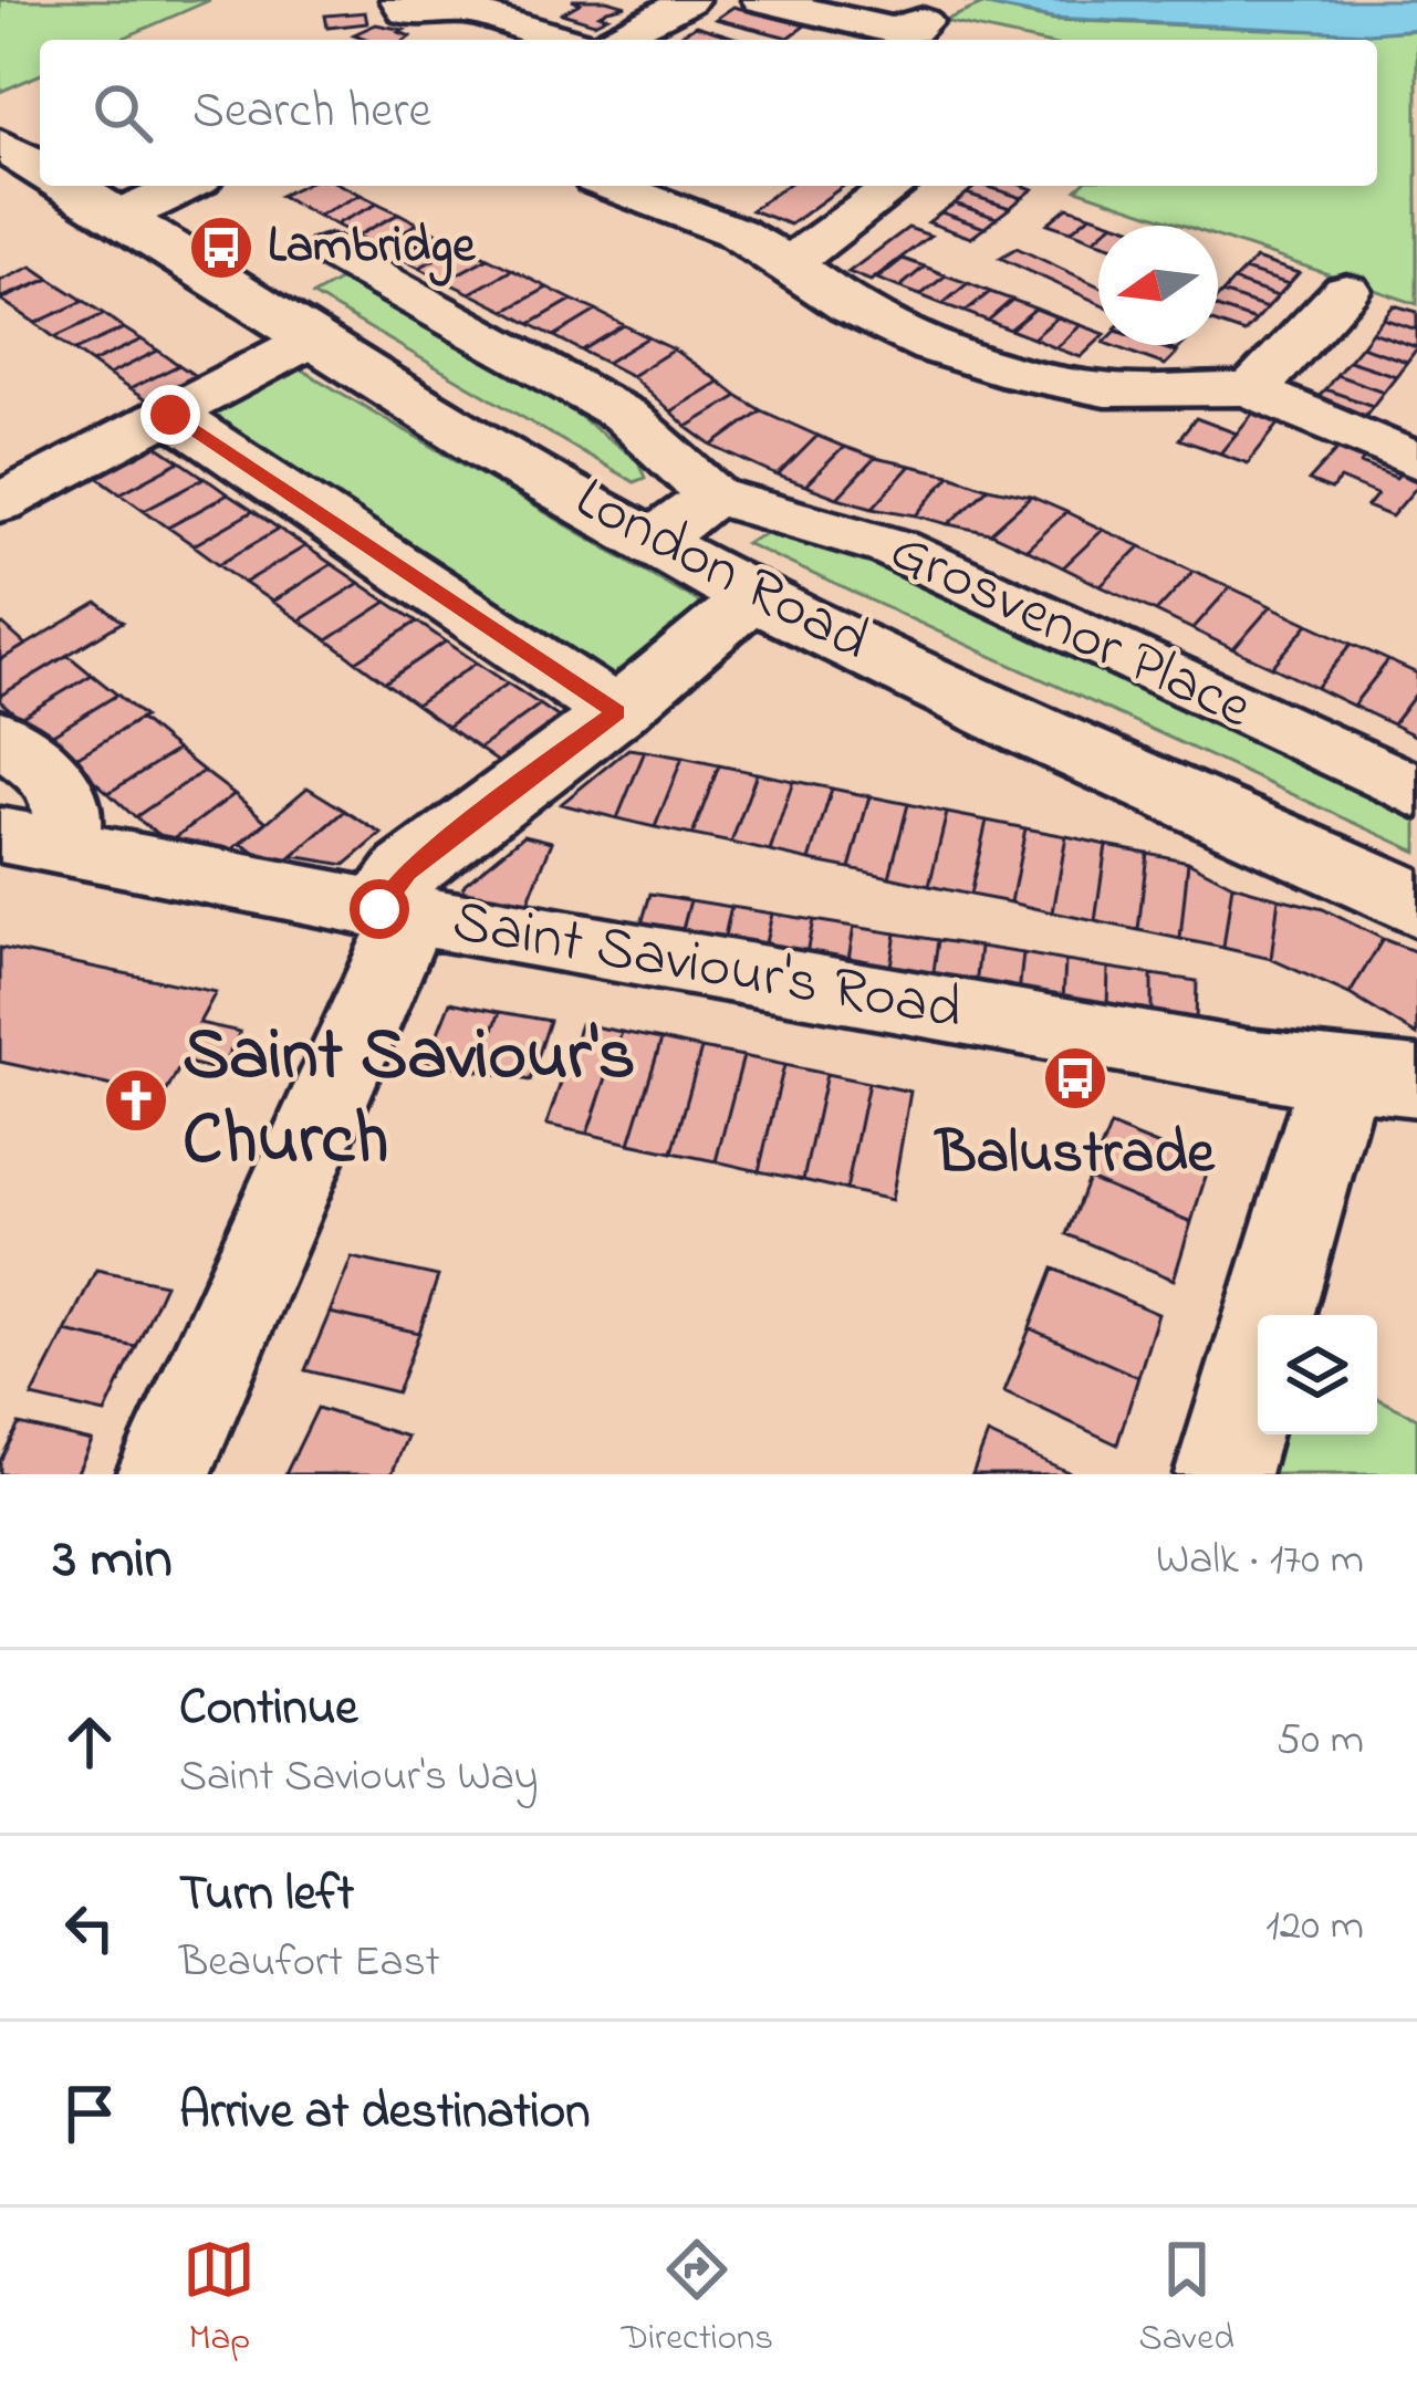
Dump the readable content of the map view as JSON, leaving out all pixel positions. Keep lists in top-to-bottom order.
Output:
{
  "streets": {
    "highway": ["London Road"],
    "street": ["Grosvenor Place", "Saint Saviour's Road"]
  },
  "places": {
    "bus stop": ["Lambridge", "Balustrade"],
    "church": ["Saint Saviour's Church"]
  },
  "north": "left",
  "page": {
    "search": "Search here",
    "heading": ["3 min", "Walk · 170 m"],
    "list": [
      ["Continue", "Saint Saviour's Way", "50 m"],
      ["Turn left", "Beaufort East", "120 m"],
      "Arrive at destination"
    ],
    "nav": ["Map", "Directions", "Saved"]
  }
}
